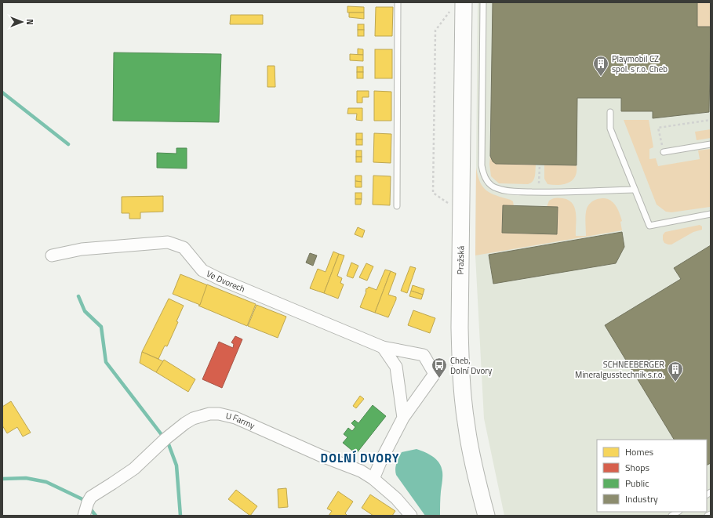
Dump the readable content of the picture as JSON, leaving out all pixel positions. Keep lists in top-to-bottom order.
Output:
{
  "streets": {
    "main road": ["Pražská"],
    "street": ["Ve Dvorech", "U Farmy"]
  },
  "crossings": [
    ["Ve Dvorech", "U Farmy"]
  ],
  "districts": ["DOLNÍ DVORY"],
  "places": {
    "building": ["Playmobil CZ spol. s r.o. Cheb", "SCHNEEBERGER Mineralgusstechnik s.r.o."],
    "bus stop": ["Cheb, Dolní Dvory"]
  },
  "legend": [
    "Homes",
    "Shops",
    "Public",
    "Industry"
  ],
  "north": "right"
}
